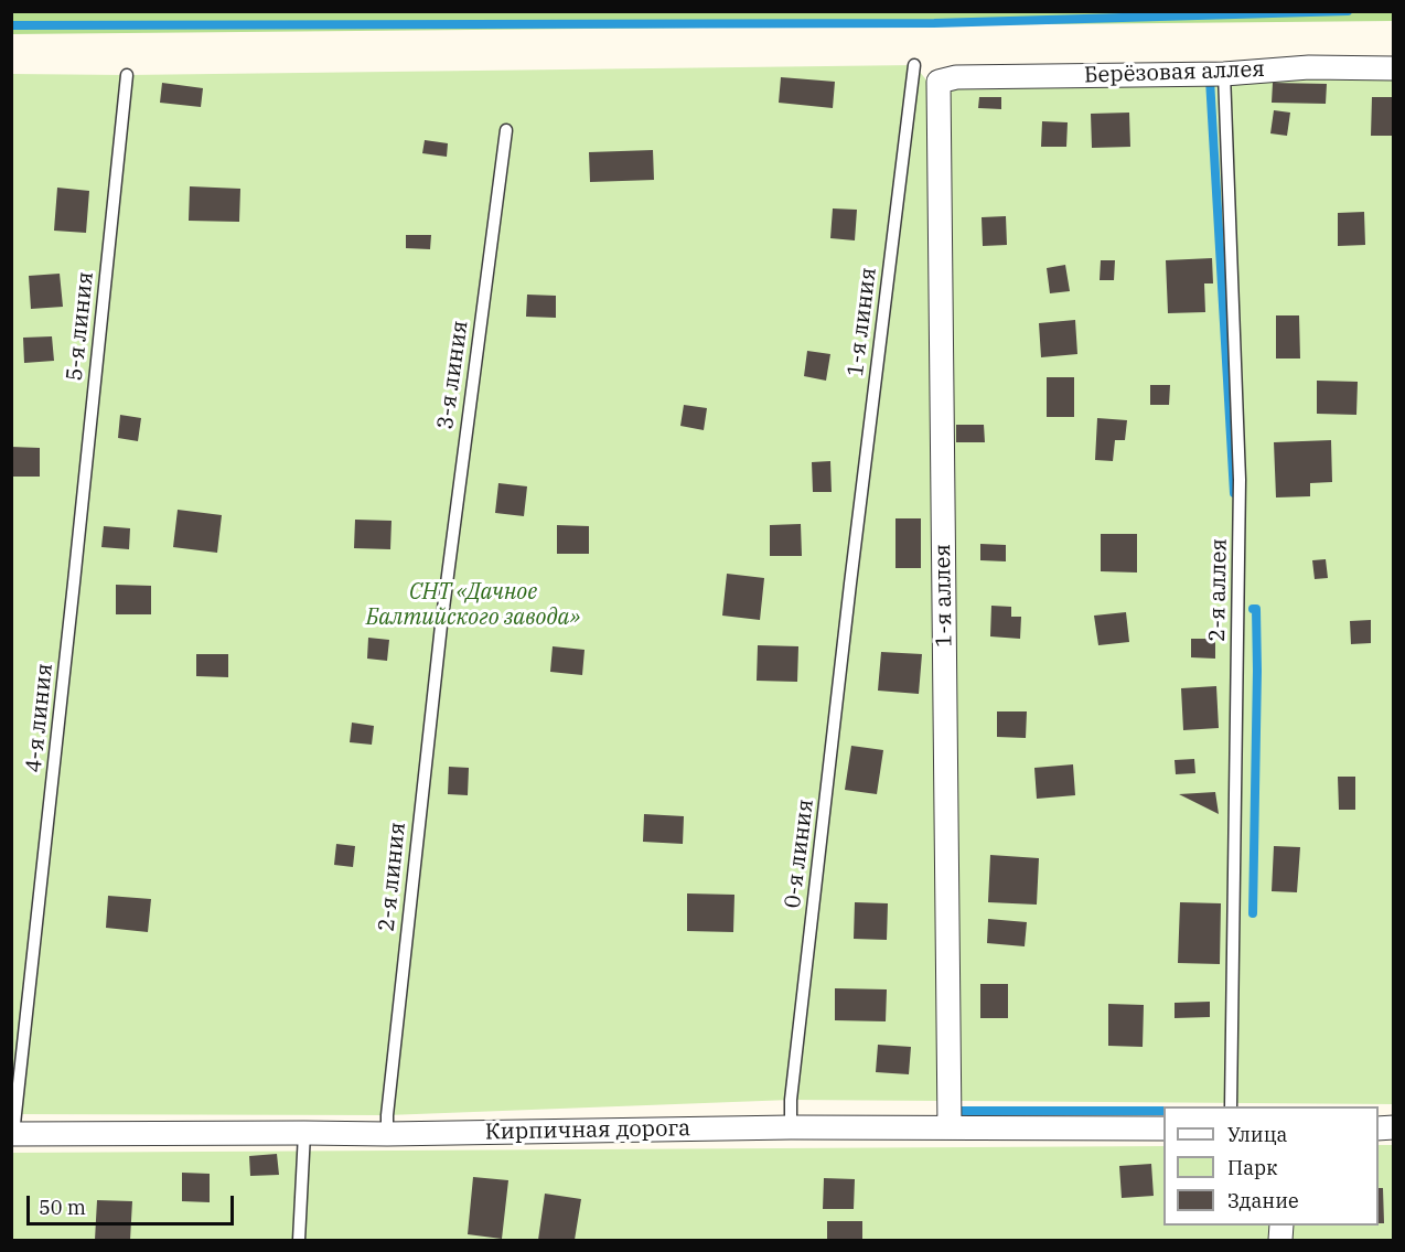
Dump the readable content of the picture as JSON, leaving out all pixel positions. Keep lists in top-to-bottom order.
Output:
{
  "streets": {
    "street": ["Берёзовая аллея", "1-я аллея", "Кирпичная дорога"],
    "lane": [
      "1-я линия",
      "5-я линия",
      "3-я линия",
      "2-я аллея",
      "4-я линия",
      "0-я линия",
      "2-я линия"
    ]
  },
  "crossings": [
    ["Берёзовая аллея", "2-я аллея"],
    ["Берёзовая аллея", "1-я аллея"],
    ["1-я линия", "0-я линия"],
    ["5-я линия", "4-я линия"],
    ["3-я линия", "2-я линия"],
    ["1-я аллея", "Кирпичная дорога"],
    ["4-я линия", "Кирпичная дорога"],
    ["0-я линия", "Кирпичная дорога"],
    ["2-я линия", "Кирпичная дорога"]
  ],
  "parks": ["СНТ «Дачное Балтийского завода»"],
  "legend": ["Улица", "Парк", "Здание"],
  "scale_bar": "50 m"
}
